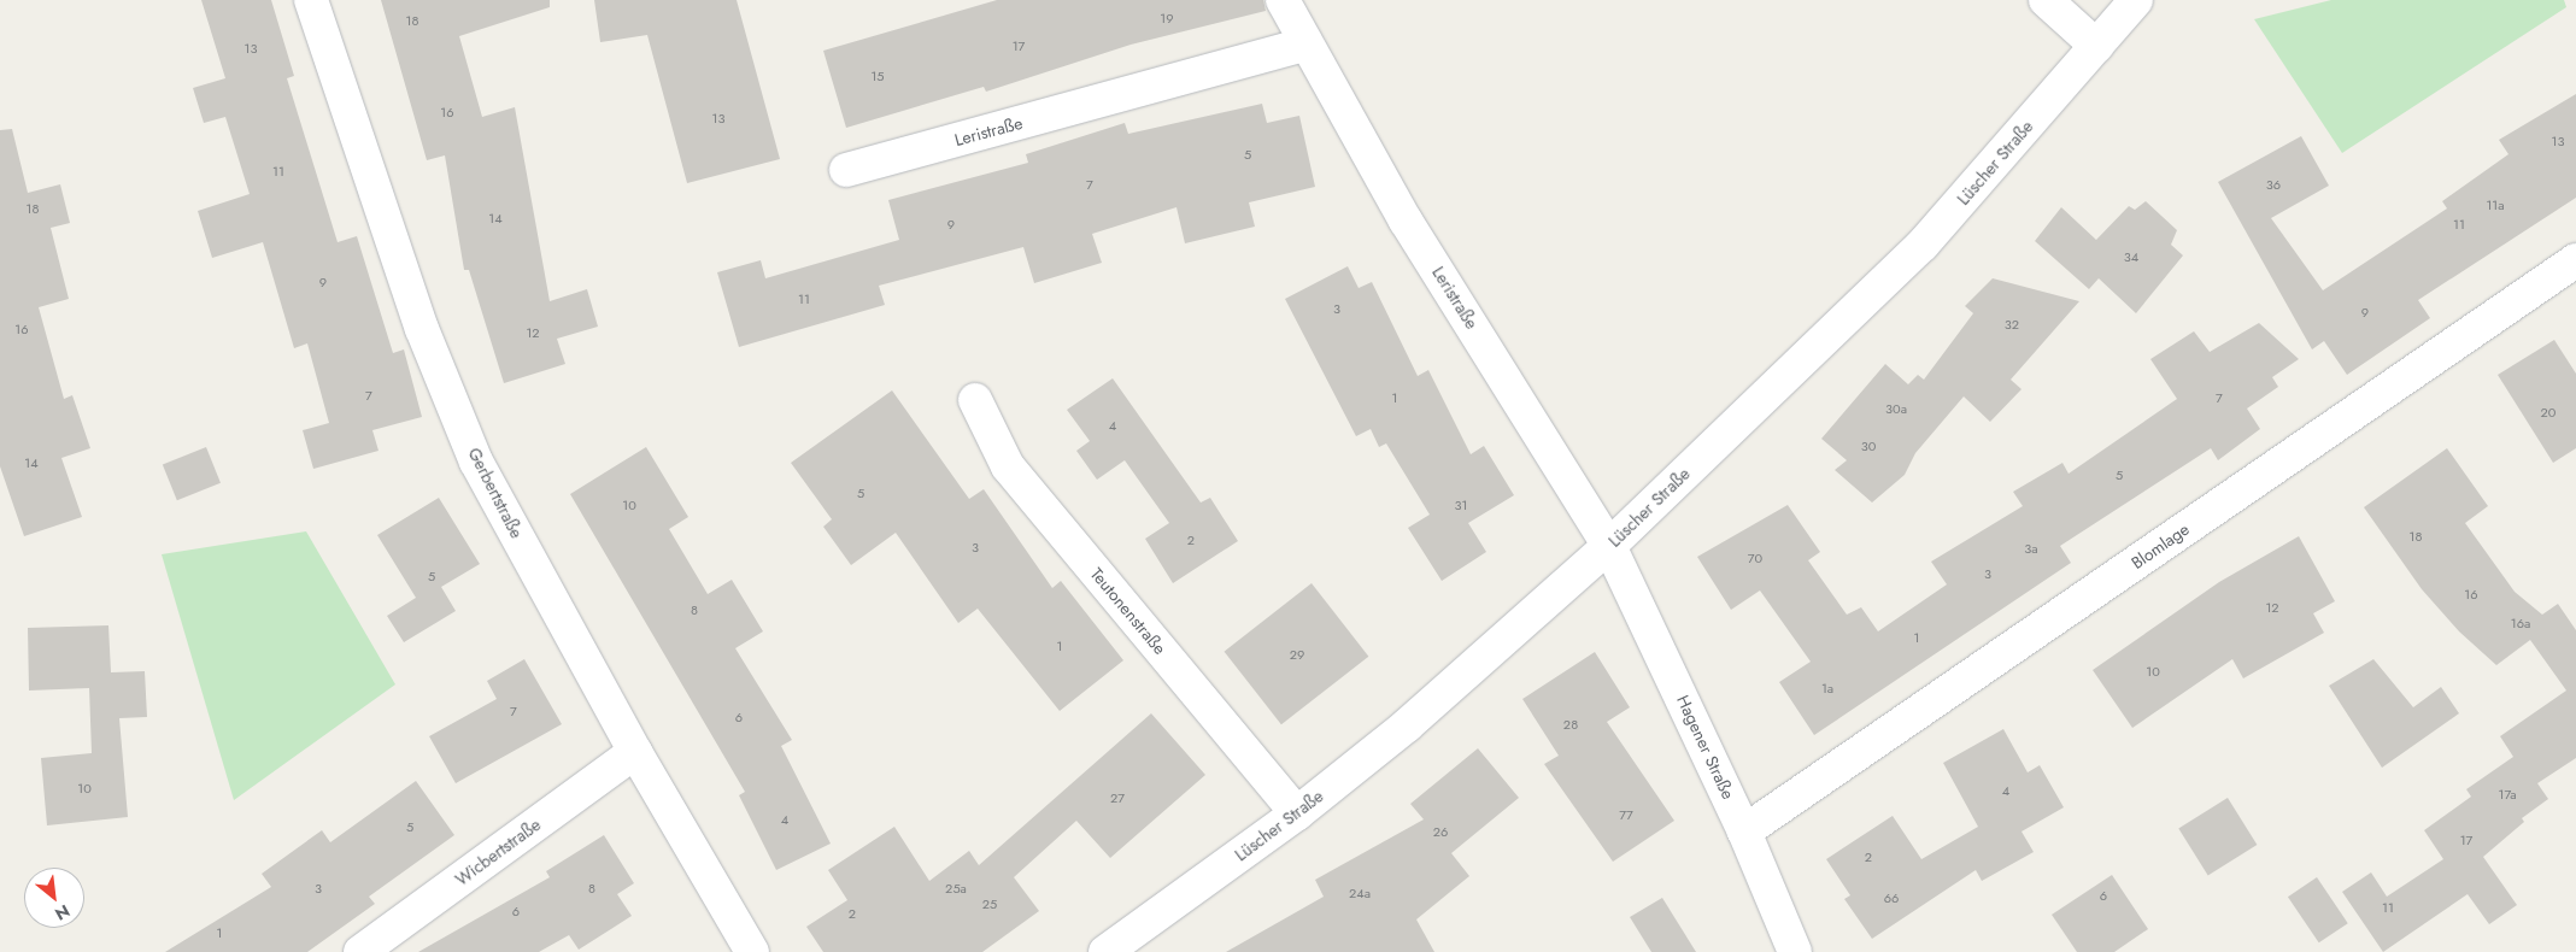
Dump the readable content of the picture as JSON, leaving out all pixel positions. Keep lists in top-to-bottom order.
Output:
{
  "streets": {
    "street": [
      "Leristraße",
      "Lüscher Straße",
      "Gerbertstraße",
      "Blomlage",
      "Teutonenstraße",
      "Hagener Straße",
      "Wicbertstraße"
    ]
  },
  "crossings": [
    ["Leristraße", "Lüscher Straße"],
    ["Leristraße", "Hagener Straße"],
    ["Lüscher Straße", "Teutonenstraße"],
    ["Lüscher Straße", "Hagener Straße"],
    ["Gerbertstraße", "Wicbertstraße"],
    ["Blomlage", "Hagener Straße"]
  ],
  "house_numbers": [
    "19",
    "18",
    "17",
    "13",
    "15",
    "16",
    "13",
    "13",
    "5",
    "11",
    "7",
    "36",
    "11a",
    "18",
    "14",
    "9",
    "11",
    "34",
    "9",
    "11",
    "3",
    "9",
    "32",
    "16",
    "12",
    "7",
    "1",
    "7",
    "30a",
    "20",
    "4",
    "30",
    "14",
    "5",
    "5",
    "10",
    "31",
    "18",
    "2",
    "3",
    "3a",
    "70",
    "3",
    "5",
    "16",
    "12",
    "8",
    "16a",
    "1",
    "1",
    "29",
    "10",
    "1a",
    "7",
    "6",
    "28",
    "10",
    "4",
    "17a",
    "27",
    "77",
    "4",
    "5",
    "26",
    "17",
    "2",
    "3",
    "8",
    "25a",
    "24a",
    "6",
    "66",
    "25",
    "11",
    "6",
    "2",
    "1"
  ],
  "north": "bottom right"
}
